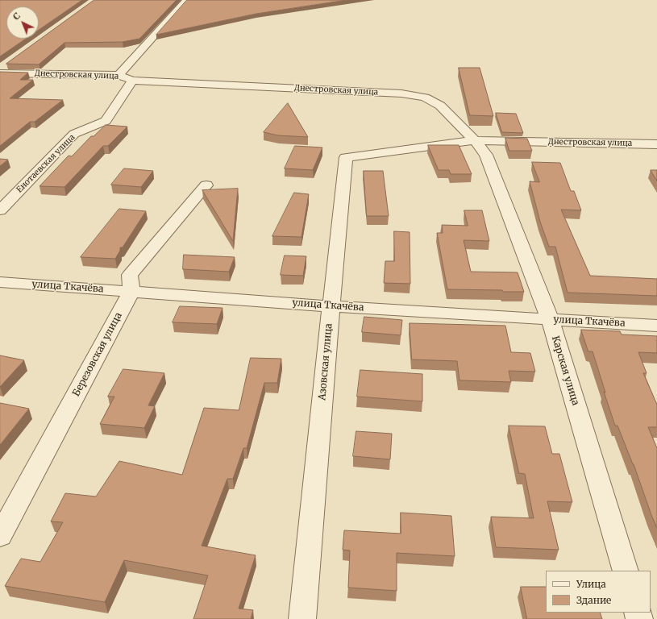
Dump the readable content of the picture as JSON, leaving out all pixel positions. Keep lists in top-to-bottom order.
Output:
{
  "streets": {
    "street": [
      "Днестровская улица",
      "Енотаевская улица",
      "улица Ткачёва",
      "Березовская улица",
      "Азовская улица",
      "Карская улица"
    ]
  },
  "crossings": [
    ["Днестровская улица", "Енотаевская улица"],
    ["Днестровская улица", "Азовская улица"],
    ["Днестровская улица", "Карская улица"],
    ["улица Ткачёва", "Березовская улица"],
    ["улица Ткачёва", "Азовская улица"],
    ["улица Ткачёва", "Карская улица"],
    ["Азовская улица", "Карская улица"]
  ],
  "legend": ["Улица", "Здание"],
  "north": "top left"
}
